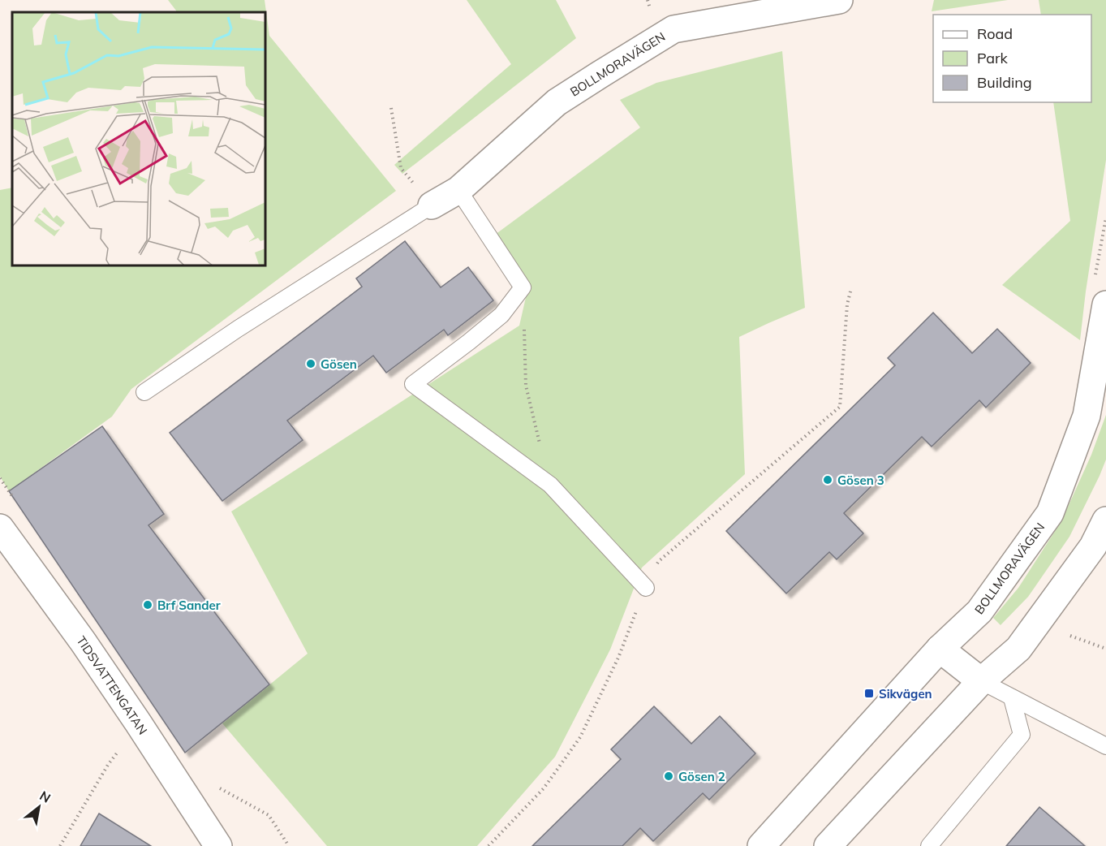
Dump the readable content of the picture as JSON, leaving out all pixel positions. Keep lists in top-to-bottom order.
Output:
{
  "streets": {
    "street": ["BOLLMORAVÄGEN", "TIDSVATTENGATAN"]
  },
  "places": {
    "other": [
      "Gösen",
      "Gösen 3",
      "Brf Sander",
      "Gösen 2"
    ],
    "transit": ["Sikvägen"]
  },
  "legend": ["Road", "Park", "Building"],
  "north": "top right"
}
